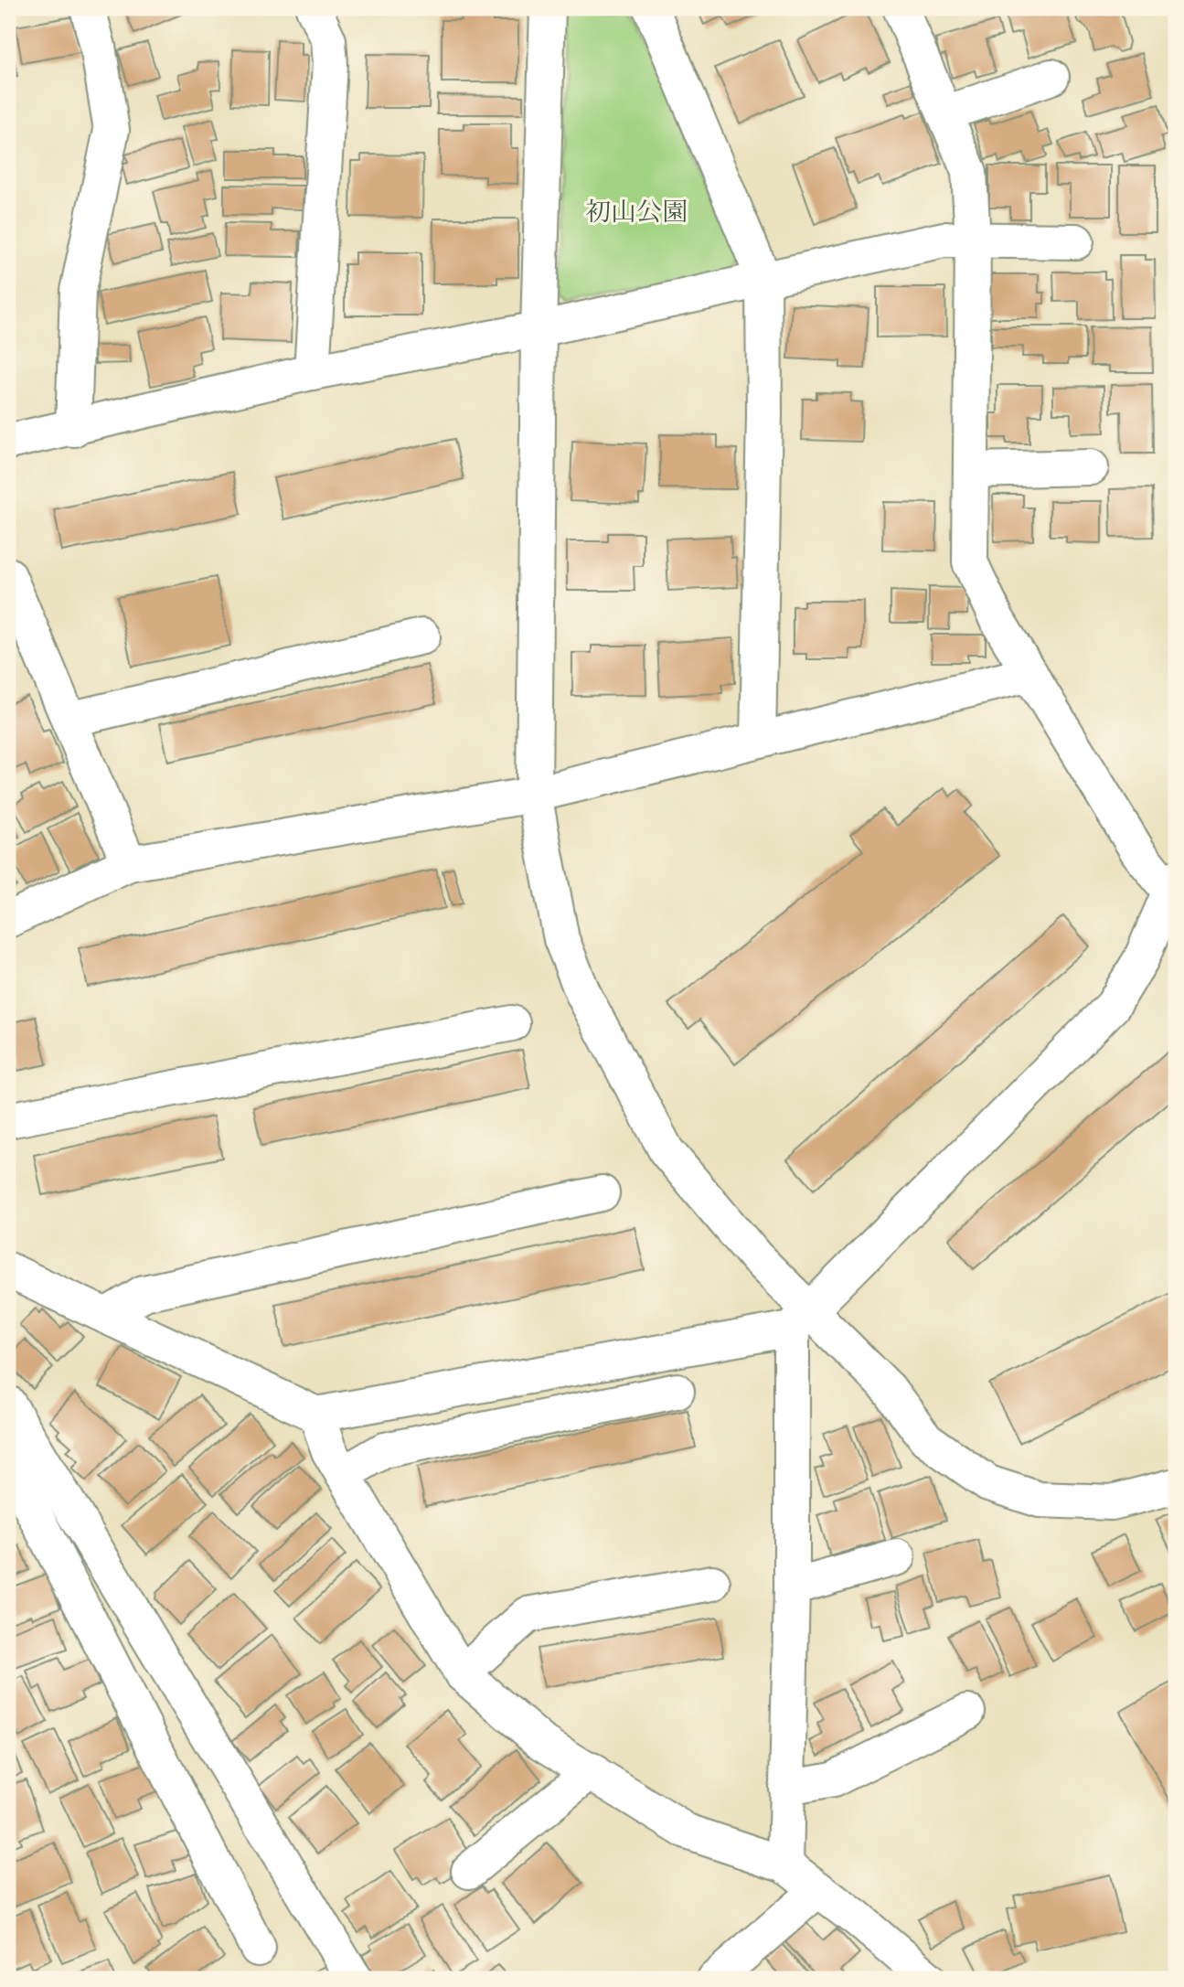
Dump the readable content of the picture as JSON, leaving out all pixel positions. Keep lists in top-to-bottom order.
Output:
{
  "parks": ["初山公園"]
}
